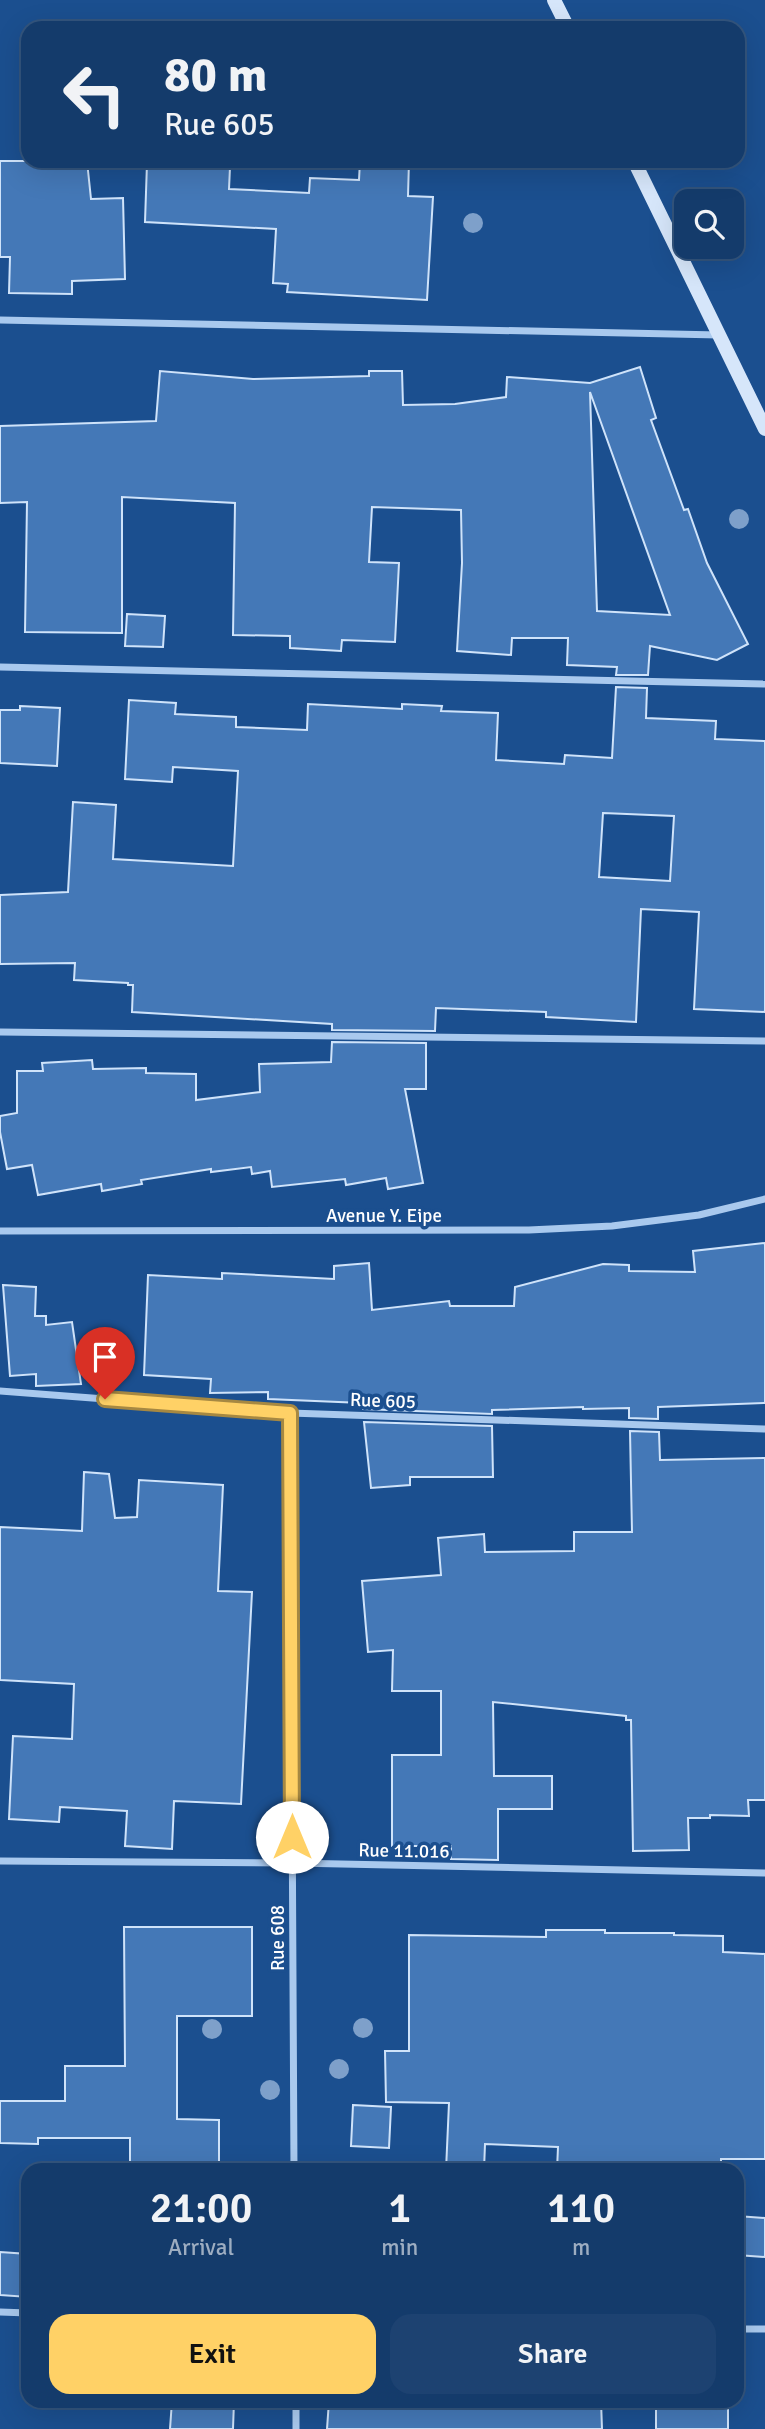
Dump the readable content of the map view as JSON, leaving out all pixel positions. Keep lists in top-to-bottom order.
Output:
{
  "streets": {
    "street": [
      "Avenue Y. Eipe",
      "Rue 605",
      "Rue 11.016",
      "Rue 608"
    ]
  },
  "crossings": [
    ["Rue 605", "Rue 608"],
    ["Rue 11.016", "Rue 608"]
  ],
  "page": {
    "turn": ["80 m", "Rue 605"],
    "eta": [
      "21:00",
      "Arrival",
      "1",
      "min",
      "110",
      "m"
    ],
    "buttons": ["Exit", "Share"]
  }
}
